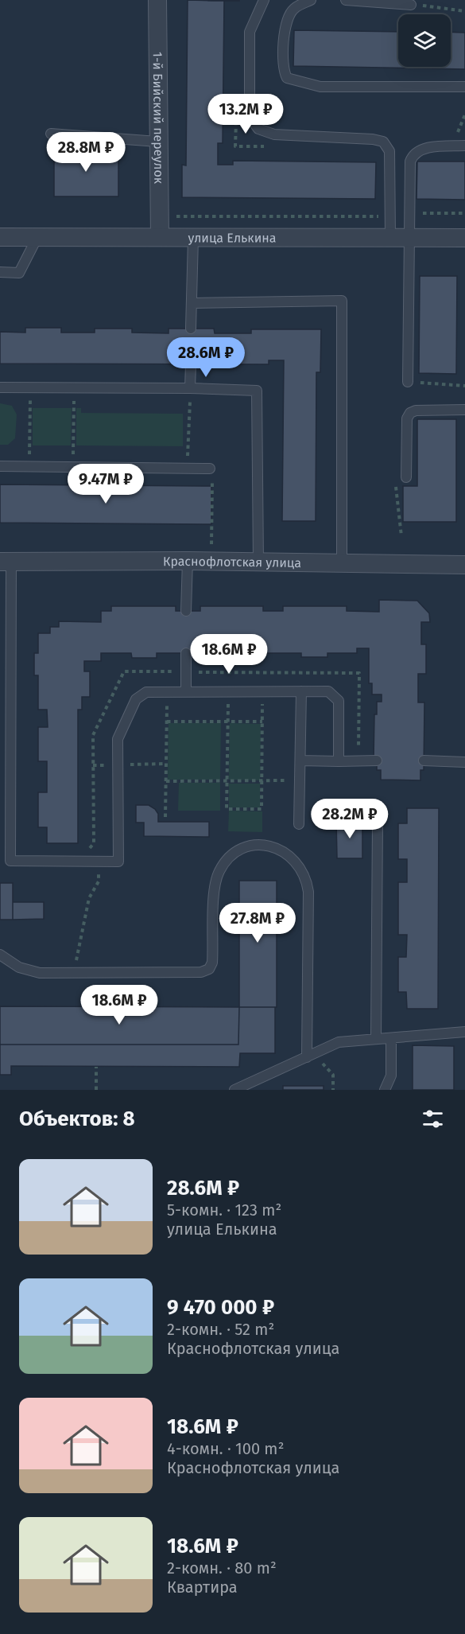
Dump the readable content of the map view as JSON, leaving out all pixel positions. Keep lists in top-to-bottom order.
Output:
{
  "streets": {
    "street": ["1-й Бийский переулок", "улица Елькина", "Краснофлотская улица"]
  },
  "crossings": [
    ["1-й Бийский переулок", "улица Елькина"]
  ],
  "page": {
    "price": [
      "13.2M ₽",
      "28.8M ₽",
      "28.6M ₽",
      "9.47M ₽",
      "18.6M ₽",
      "28.2M ₽",
      "27.8M ₽",
      "18.6M ₽"
    ],
    "heading": "Объектов: 8",
    "list": [
      {
        "name": "28.6M ₽",
        "note": "5-комн. · 123 m² · улица Елькина"
      },
      {
        "name": "9 470 000 ₽",
        "note": "2-комн. · 52 m² · Краснофлотская улица"
      },
      {
        "name": "18.6M ₽",
        "note": "4-комн. · 100 m² · Краснофлотская улица"
      },
      {
        "name": "18.6M ₽",
        "note": "2-комн. · 80 m² · Квартира"
      }
    ]
  }
}
